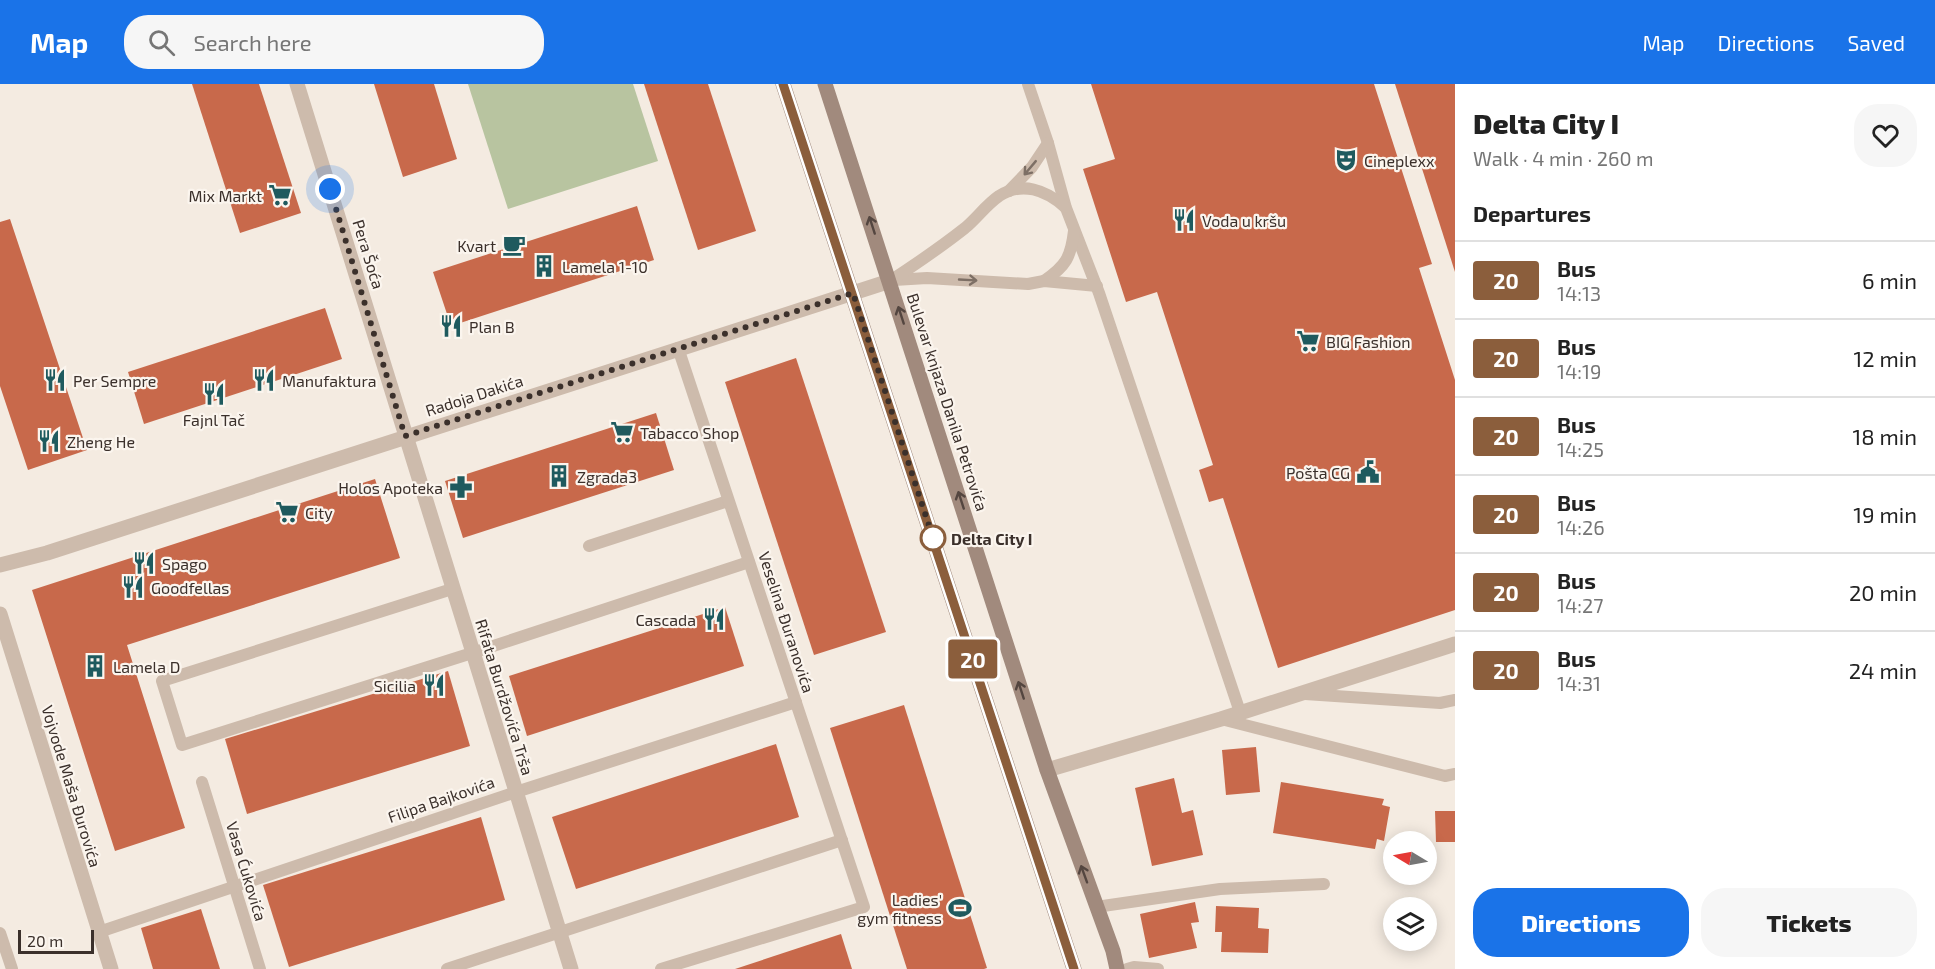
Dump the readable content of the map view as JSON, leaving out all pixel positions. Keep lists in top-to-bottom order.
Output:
{
  "streets": {
    "main road": ["Bulevar knjaza Danila Petrovića"],
    "street": [
      "Pera Šoća",
      "Radoja Dakića",
      "Rifata Burdžovića Trša",
      "Vojvode Maša Đurovića"
    ],
    "lane": ["Veselina Đuranovića", "Filipa Bajkovića", "Vasa Ćukovića"]
  },
  "crossings": [
    ["Pera Šoća", "Radoja Dakića"],
    ["Pera Šoća", "Rifata Burdžovića Trša"],
    ["Radoja Dakića", "Bulevar knjaza Danila Petrovića"],
    ["Radoja Dakića", "Veselina Đuranovića"],
    ["Radoja Dakića", "Rifata Burdžovića Trša"],
    ["Veselina Đuranovića", "Filipa Bajkovića"],
    ["Rifata Burdžovića Trša", "Filipa Bajkovića"],
    ["Vojvode Maša Đurovića", "Filipa Bajkovića"],
    ["Filipa Bajkovića", "Vasa Ćukovića"]
  ],
  "places": {
    "theatre": ["Cineplexx"],
    "supermarket": [
      "Mix Markt",
      "BIG Fashion",
      "Tabacco Shop",
      "City"
    ],
    "restaurant": [
      "Voda u kršu",
      "Plan B",
      "Per Sempre",
      "Manufaktura",
      "Fajnl Tač",
      "Zheng He",
      "Spago",
      "Goodfellas",
      "Cascada",
      "Sicilia"
    ],
    "cafe": ["Kvart"],
    "building": ["Lamela 1-10", "Zgrada3", "Lamela D"],
    "public building": ["Pošta CG"],
    "pharmacy": ["Holos Apoteka"],
    "other": ["Delta City I"],
    "sports": ["Ladies' gym fitness"]
  },
  "lines": ["bus line 20"],
  "scale_bar": "20 m",
  "north": "left",
  "page": {
    "header": "Map",
    "search": "Search here",
    "nav": ["Map", "Directions", "Saved"],
    "on_map": "20",
    "heading": [
      ["Delta City I", "Walk · 4 min · 260 m"],
      "Departures"
    ],
    "list": [
      {
        "mark": "20",
        "name": "Bus",
        "note": "14:13",
        "value": "6 min"
      },
      {
        "mark": "20",
        "name": "Bus",
        "note": "14:19",
        "value": "12 min"
      },
      {
        "mark": "20",
        "name": "Bus",
        "note": "14:25",
        "value": "18 min"
      },
      {
        "mark": "20",
        "name": "Bus",
        "note": "14:26",
        "value": "19 min"
      },
      {
        "mark": "20",
        "name": "Bus",
        "note": "14:27",
        "value": "20 min"
      },
      {
        "mark": "20",
        "name": "Bus",
        "note": "14:31",
        "value": "24 min"
      }
    ],
    "buttons": ["Directions", "Tickets"],
    "scale": "20 m"
  }
}
